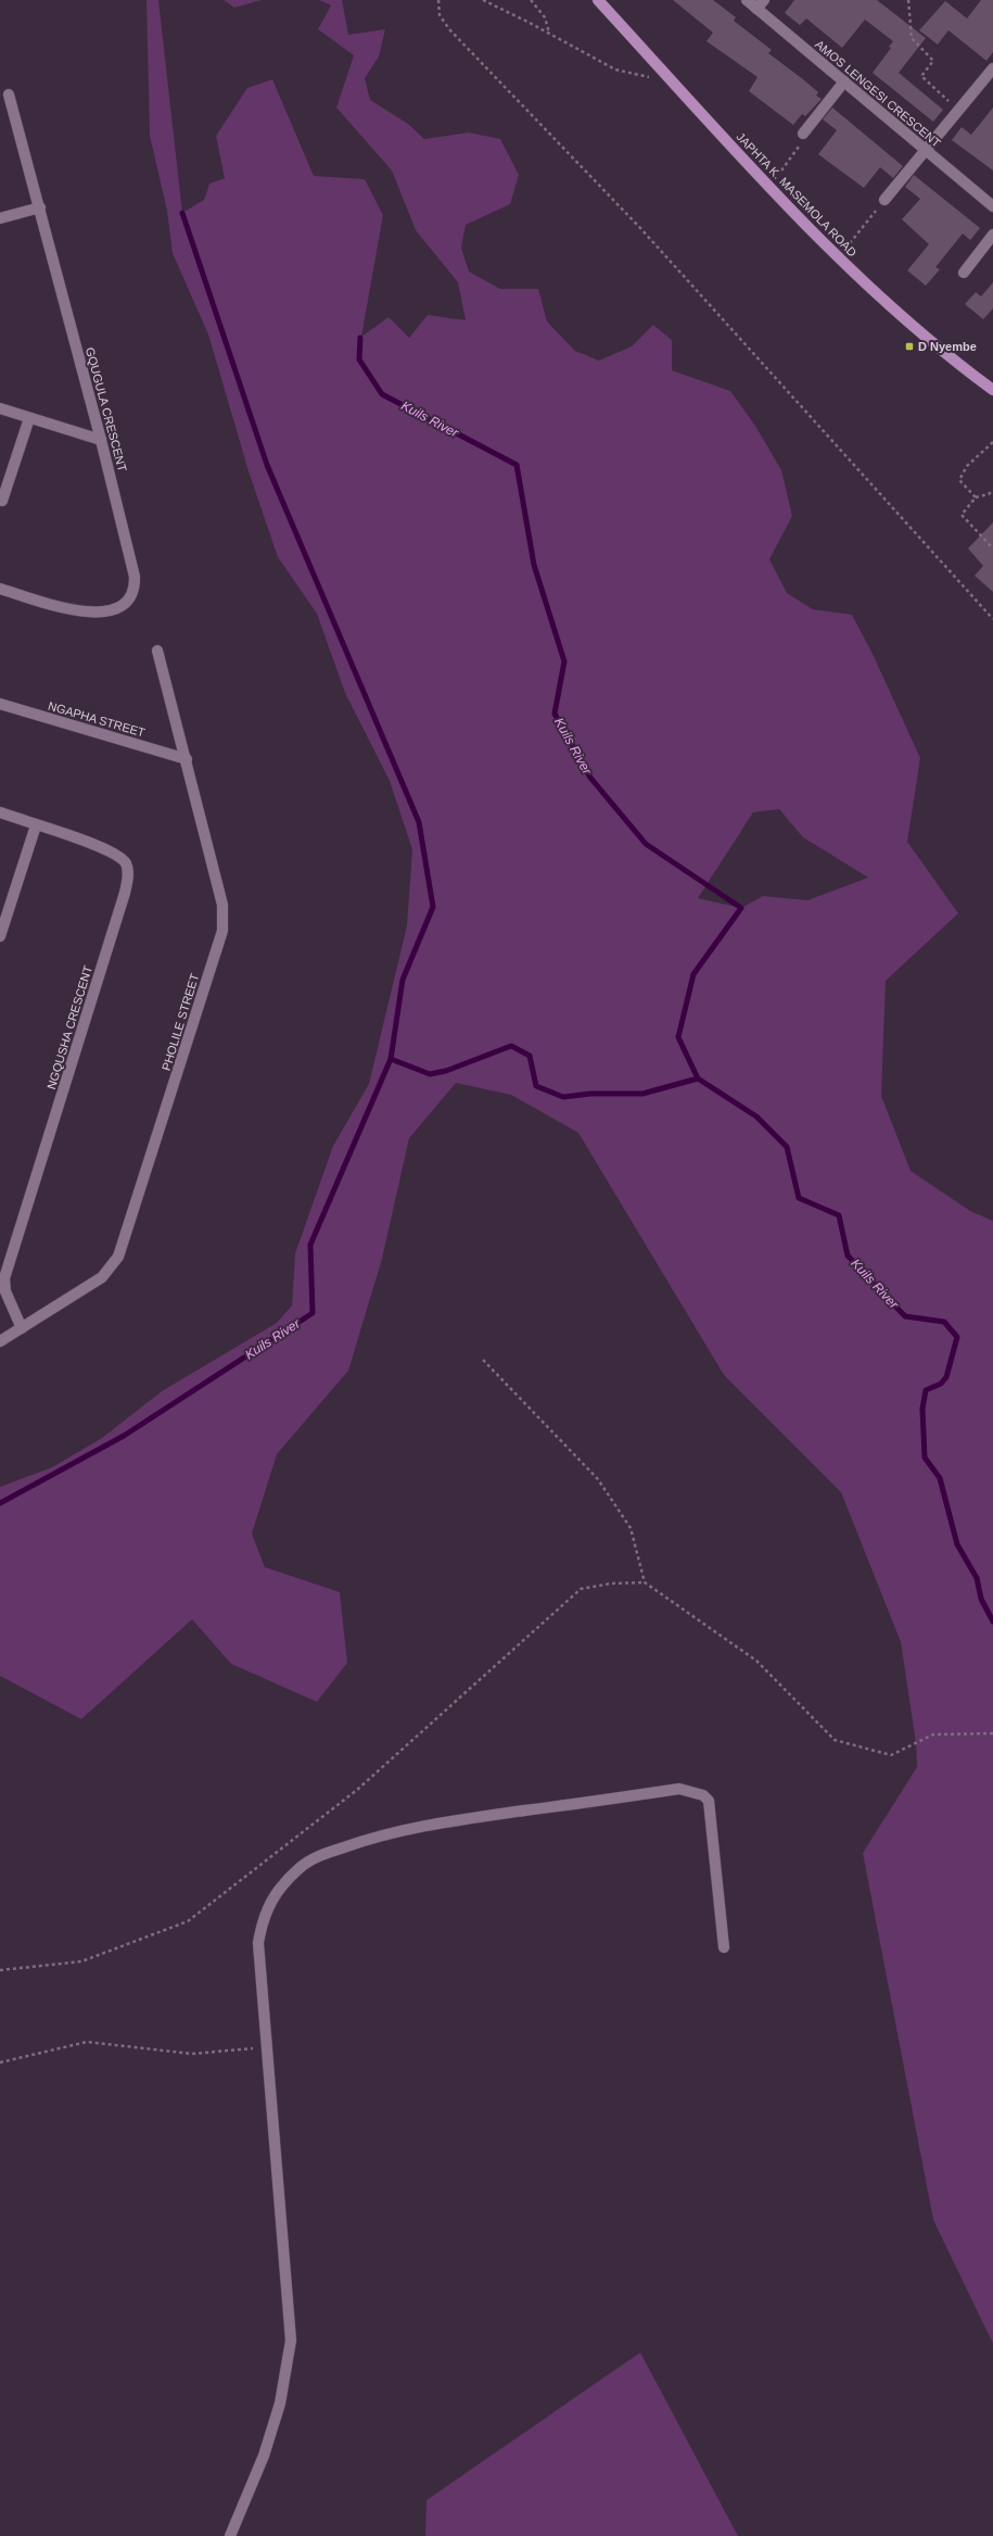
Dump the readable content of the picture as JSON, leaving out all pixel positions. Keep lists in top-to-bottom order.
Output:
{
  "streets": {
    "main road": ["JAPHTA K. MASEMOLA ROAD"],
    "street": [
      "AMOS LENGESI CRESCENT",
      "GQUGULA CRESCENT",
      "NGAPHA STREET",
      "PHOLILE STREET",
      "NGQUSHA CRESCENT"
    ]
  },
  "crossings": [
    ["NGAPHA STREET", "PHOLILE STREET"],
    ["PHOLILE STREET", "NGQUSHA CRESCENT"]
  ],
  "water": ["Kuils River"],
  "places": {
    "transit": ["D Nyembe"]
  }
}
